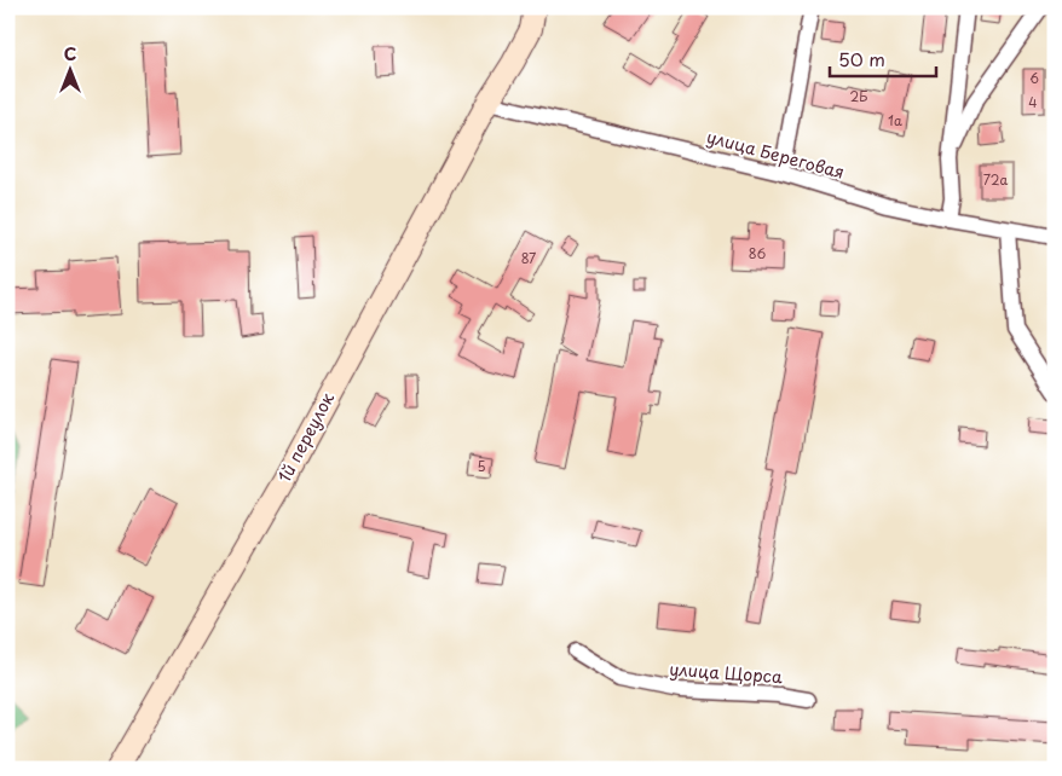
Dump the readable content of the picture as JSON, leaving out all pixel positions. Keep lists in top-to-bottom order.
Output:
{
  "streets": {
    "street": ["улица Береговая", "1й переулок", "улица Щорса"]
  },
  "crossings": [
    ["улица Береговая", "1й переулок"]
  ],
  "house_numbers": [
    "6",
    "2Б",
    "4",
    "1а",
    "72а",
    "86",
    "87",
    "5"
  ],
  "scale_bar": "50 m",
  "north": "top"
}
